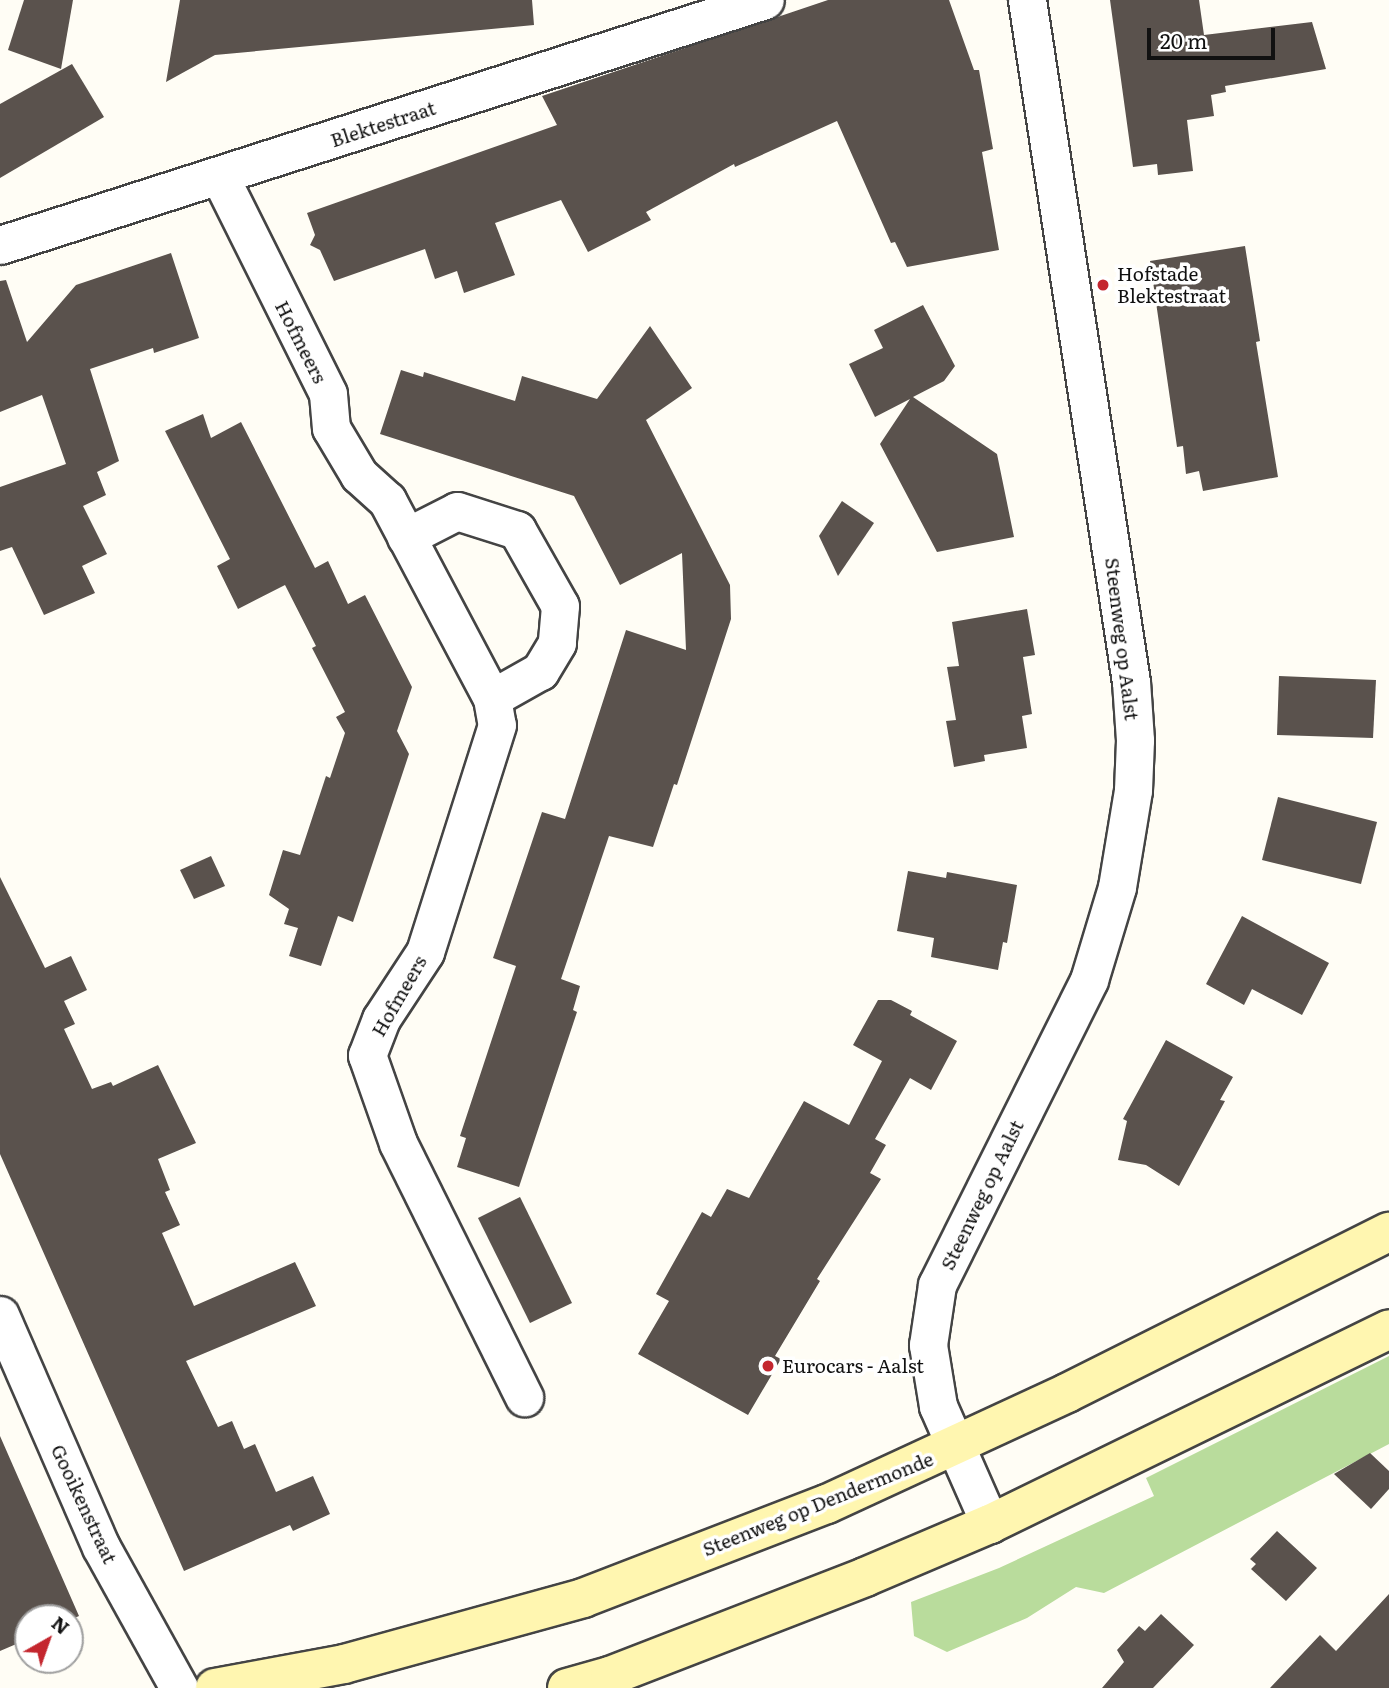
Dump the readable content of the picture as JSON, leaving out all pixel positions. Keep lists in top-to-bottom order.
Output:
{
  "streets": {
    "main road": ["Steenweg op Dendermonde"],
    "street": [
      "Blektestraat",
      "Hofmeers",
      "Steenweg op Aalst",
      "Gooikenstraat"
    ]
  },
  "crossings": [
    ["Blektestraat", "Hofmeers"],
    ["Steenweg op Aalst", "Steenweg op Dendermonde"]
  ],
  "places": ["Hofstade Blektestraat", "Eurocars - Aalst"],
  "scale_bar": "20 m",
  "north": "top right"
}
